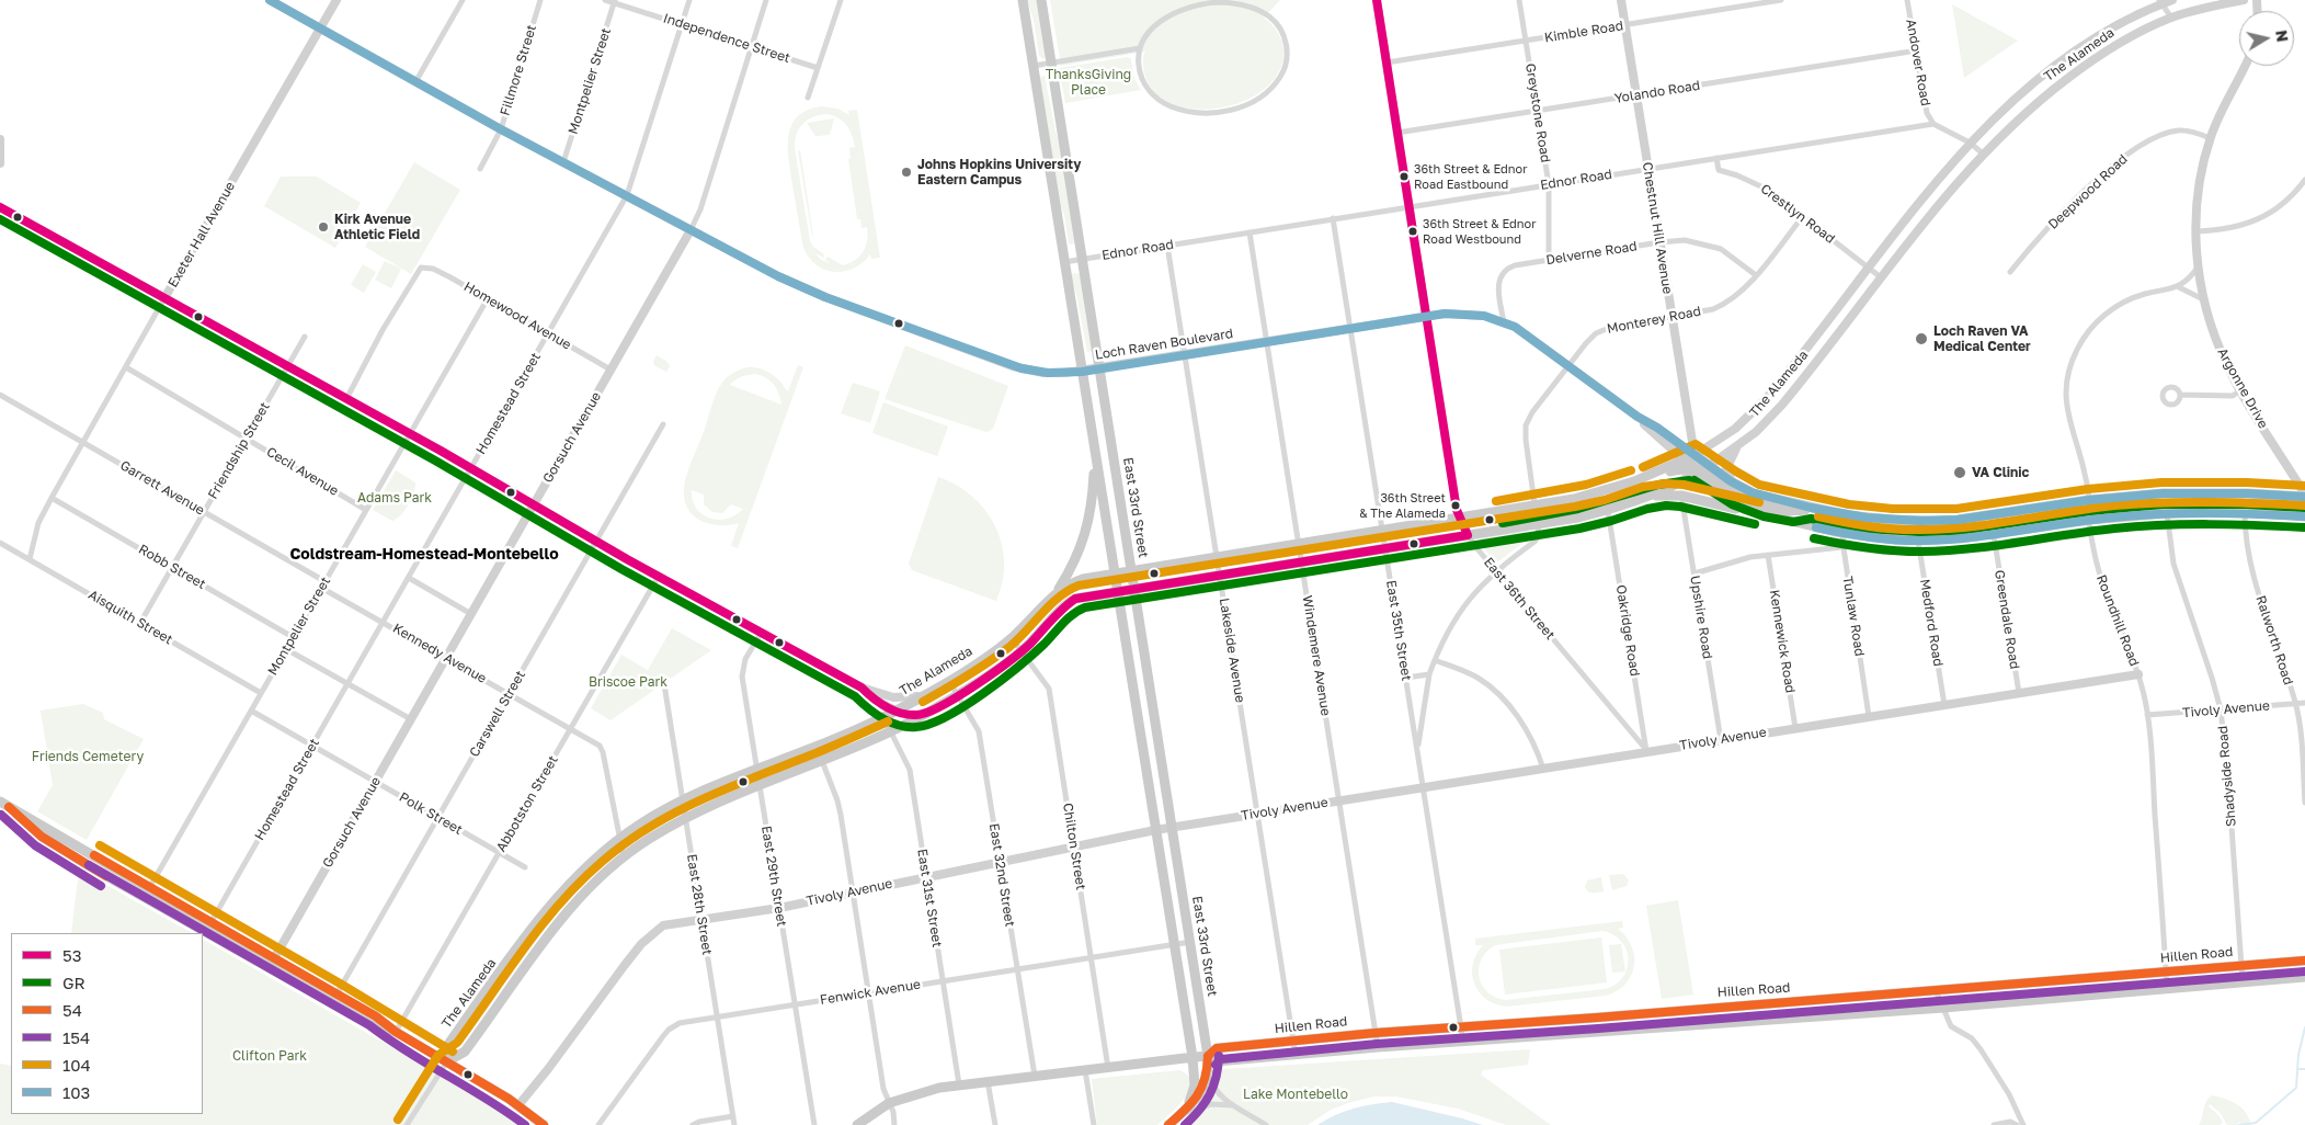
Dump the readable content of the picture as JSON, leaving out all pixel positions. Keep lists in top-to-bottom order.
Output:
{
  "streets": {
    "main road": [
      "The Alameda",
      "Loch Raven Boulevard",
      "East 33rd Street",
      "Hillen Road"
    ],
    "street": [
      "Kimble Road",
      "Independence Street",
      "Andover Road",
      "Fillmore Street",
      "Montpelier Street",
      "Yolando Road",
      "Greystone Road",
      "Ednor Road",
      "Deepwood Road",
      "Crestlyn Road",
      "Chestnut Hill Avenue",
      "Exeter Hall Avenue",
      "Delverne Road",
      "Homewood Avenue",
      "Monterey Road",
      "Argonne Drive",
      "Homestead Street",
      "Gorsuch Avenue",
      "Friendship Street",
      "Cecil Avenue",
      "Garrett Avenue",
      "Robb Street",
      "East 36th Street",
      "Tunlaw Road",
      "Aisquith Street",
      "Upshire Road",
      "Greendale Road",
      "Roundhill Road",
      "Medford Road",
      "East 35th Street",
      "Oakridge Road",
      "Ralworth Road",
      "Kennewick Road",
      "Lakeside Avenue",
      "Kennedy Avenue",
      "Windemere Avenue",
      "Tivoly Avenue",
      "Carswell Street",
      "Shadyside Road",
      "Abbotston Street",
      "Polk Street",
      "Chilton Street",
      "East 32nd Street",
      "East 29th Street",
      "East 31st Street",
      "East 28th Street",
      "Fenwick Avenue"
    ]
  },
  "crossings": [
    ["Kimble Road", "Greystone Road"],
    ["Kimble Road", "Chestnut Hill Avenue"],
    ["Kimble Road", "East 36th Street"],
    ["Independence Street", "Montpelier Street"],
    ["Independence Street", "Homestead Street"],
    ["Independence Street", "Gorsuch Avenue"],
    ["The Alameda", "Crestlyn Road"],
    ["The Alameda", "Chestnut Hill Avenue"],
    ["The Alameda", "Monterey Road"],
    ["The Alameda", "Loch Raven Boulevard"],
    ["The Alameda", "East 33rd Street"],
    ["The Alameda", "East 36th Street"],
    ["The Alameda", "East 35th Street"],
    ["The Alameda", "Oakridge Road"],
    ["The Alameda", "Lakeside Avenue"],
    ["The Alameda", "Kennedy Avenue"],
    ["The Alameda", "Windemere Avenue"],
    ["The Alameda", "Chilton Street"],
    ["The Alameda", "East 32nd Street"],
    ["The Alameda", "East 29th Street"],
    ["The Alameda", "East 31st Street"],
    ["The Alameda", "East 28th Street"],
    ["Andover Road", "Yolando Road"],
    ["Andover Road", "Ednor Road"],
    ["Fillmore Street", "Loch Raven Boulevard"],
    ["Montpelier Street", "Homewood Avenue"],
    ["Montpelier Street", "Loch Raven Boulevard"],
    ["Montpelier Street", "Cecil Avenue"],
    ["Montpelier Street", "Garrett Avenue"],
    ["Montpelier Street", "Robb Street"],
    ["Montpelier Street", "Aisquith Street"],
    ["Montpelier Street", "Kennedy Avenue"],
    ["Montpelier Street", "Polk Street"],
    ["Yolando Road", "Greystone Road"],
    ["Yolando Road", "Chestnut Hill Avenue"],
    ["Yolando Road", "East 36th Street"],
    ["Greystone Road", "Ednor Road"],
    ["Greystone Road", "Delverne Road"],
    ["Ednor Road", "Crestlyn Road"],
    ["Ednor Road", "Chestnut Hill Avenue"],
    ["Ednor Road", "East 33rd Street"],
    ["Ednor Road", "East 36th Street"],
    ["Ednor Road", "East 35th Street"],
    ["Ednor Road", "Lakeside Avenue"],
    ["Ednor Road", "Windemere Avenue"],
    ["Deepwood Road", "Argonne Drive"],
    ["Crestlyn Road", "Monterey Road"],
    ["Chestnut Hill Avenue", "Delverne Road"],
    ["Chestnut Hill Avenue", "Monterey Road"],
    ["Chestnut Hill Avenue", "Loch Raven Boulevard"],
    ["Exeter Hall Avenue", "Loch Raven Boulevard"],
    ["Exeter Hall Avenue", "Cecil Avenue"],
    ["Exeter Hall Avenue", "Garrett Avenue"],
    ["Exeter Hall Avenue", "Robb Street"],
    ["Exeter Hall Avenue", "Aisquith Street"],
    ["Delverne Road", "Monterey Road"],
    ["Delverne Road", "Loch Raven Boulevard"],
    ["Homewood Avenue", "Homestead Street"],
    ["Homewood Avenue", "Gorsuch Avenue"],
    ["Monterey Road", "Loch Raven Boulevard"],
    ["Loch Raven Boulevard", "Argonne Drive"],
    ["Loch Raven Boulevard", "Homestead Street"],
    ["Loch Raven Boulevard", "Gorsuch Avenue"],
    ["Loch Raven Boulevard", "East 33rd Street"],
    ["Loch Raven Boulevard", "East 36th Street"],
    ["Loch Raven Boulevard", "Tunlaw Road"],
    ["Loch Raven Boulevard", "Greendale Road"],
    ["Loch Raven Boulevard", "Roundhill Road"],
    ["Loch Raven Boulevard", "Medford Road"],
    ["Loch Raven Boulevard", "East 35th Street"],
    ["Loch Raven Boulevard", "Ralworth Road"],
    ["Loch Raven Boulevard", "Lakeside Avenue"],
    ["Loch Raven Boulevard", "Windemere Avenue"],
    ["Loch Raven Boulevard", "Shadyside Road"],
    ["Homestead Street", "Kennedy Avenue"],
    ["Homestead Street", "Polk Street"],
    ["Gorsuch Avenue", "Kennedy Avenue"],
    ["Gorsuch Avenue", "Polk Street"],
    ["Friendship Street", "Cecil Avenue"],
    ["Friendship Street", "Garrett Avenue"],
    ["Friendship Street", "Robb Street"],
    ["Friendship Street", "Aisquith Street"],
    ["East 33rd Street", "Tivoly Avenue"],
    ["East 33rd Street", "Hillen Road"],
    ["East 33rd Street", "Fenwick Avenue"],
    ["East 36th Street", "Oakridge Road"],
    ["East 36th Street", "Tivoly Avenue"],
    ["Tunlaw Road", "Tivoly Avenue"],
    ["Upshire Road", "Tivoly Avenue"],
    ["Greendale Road", "Tivoly Avenue"],
    ["Roundhill Road", "Tivoly Avenue"],
    ["Roundhill Road", "Hillen Road"],
    ["Medford Road", "Tivoly Avenue"],
    ["East 35th Street", "Tivoly Avenue"],
    ["East 35th Street", "Hillen Road"],
    ["Oakridge Road", "Tivoly Avenue"],
    ["Ralworth Road", "Tivoly Avenue"],
    ["Kennewick Road", "Tivoly Avenue"],
    ["Lakeside Avenue", "Tivoly Avenue"],
    ["Lakeside Avenue", "Hillen Road"],
    ["Kennedy Avenue", "Carswell Street"],
    ["Kennedy Avenue", "Abbotston Street"],
    ["Windemere Avenue", "Tivoly Avenue"],
    ["Windemere Avenue", "Hillen Road"],
    ["Tivoly Avenue", "Shadyside Road"],
    ["Tivoly Avenue", "Chilton Street"],
    ["Tivoly Avenue", "East 32nd Street"],
    ["Tivoly Avenue", "East 29th Street"],
    ["Tivoly Avenue", "East 31st Street"],
    ["Tivoly Avenue", "East 28th Street"],
    ["Carswell Street", "Polk Street"],
    ["Shadyside Road", "Hillen Road"],
    ["Abbotston Street", "Polk Street"],
    ["Chilton Street", "Hillen Road"],
    ["Chilton Street", "Fenwick Avenue"],
    ["East 32nd Street", "Hillen Road"],
    ["East 32nd Street", "Fenwick Avenue"],
    ["East 29th Street", "Fenwick Avenue"],
    ["East 31st Street", "Hillen Road"],
    ["East 31st Street", "Fenwick Avenue"],
    ["East 28th Street", "Fenwick Avenue"]
  ],
  "districts": ["Coldstream-Homestead-Montebello"],
  "parks": [
    "ThanksGiving Place",
    "Adams Park",
    "Briscoe Park",
    "Friends Cemetery",
    "Clifton Park",
    "Lake Montebello"
  ],
  "places": [
    "Johns Hopkins University Eastern Campus",
    "36th Street & Ednor Road Eastbound",
    "Kirk Avenue Athletic Field",
    "36th Street & Ednor Road Westbound",
    "Loch Raven VA Medical Center",
    "VA Clinic",
    "36th Street & The Alameda"
  ],
  "lines": [
    "transit line 53",
    "transit line 103",
    "transit line GR",
    "transit line 104",
    "transit line 54",
    "transit line 154"
  ],
  "legend": [
    "53",
    "GR",
    "54",
    "154",
    "104",
    "103"
  ],
  "north": "right"
}
